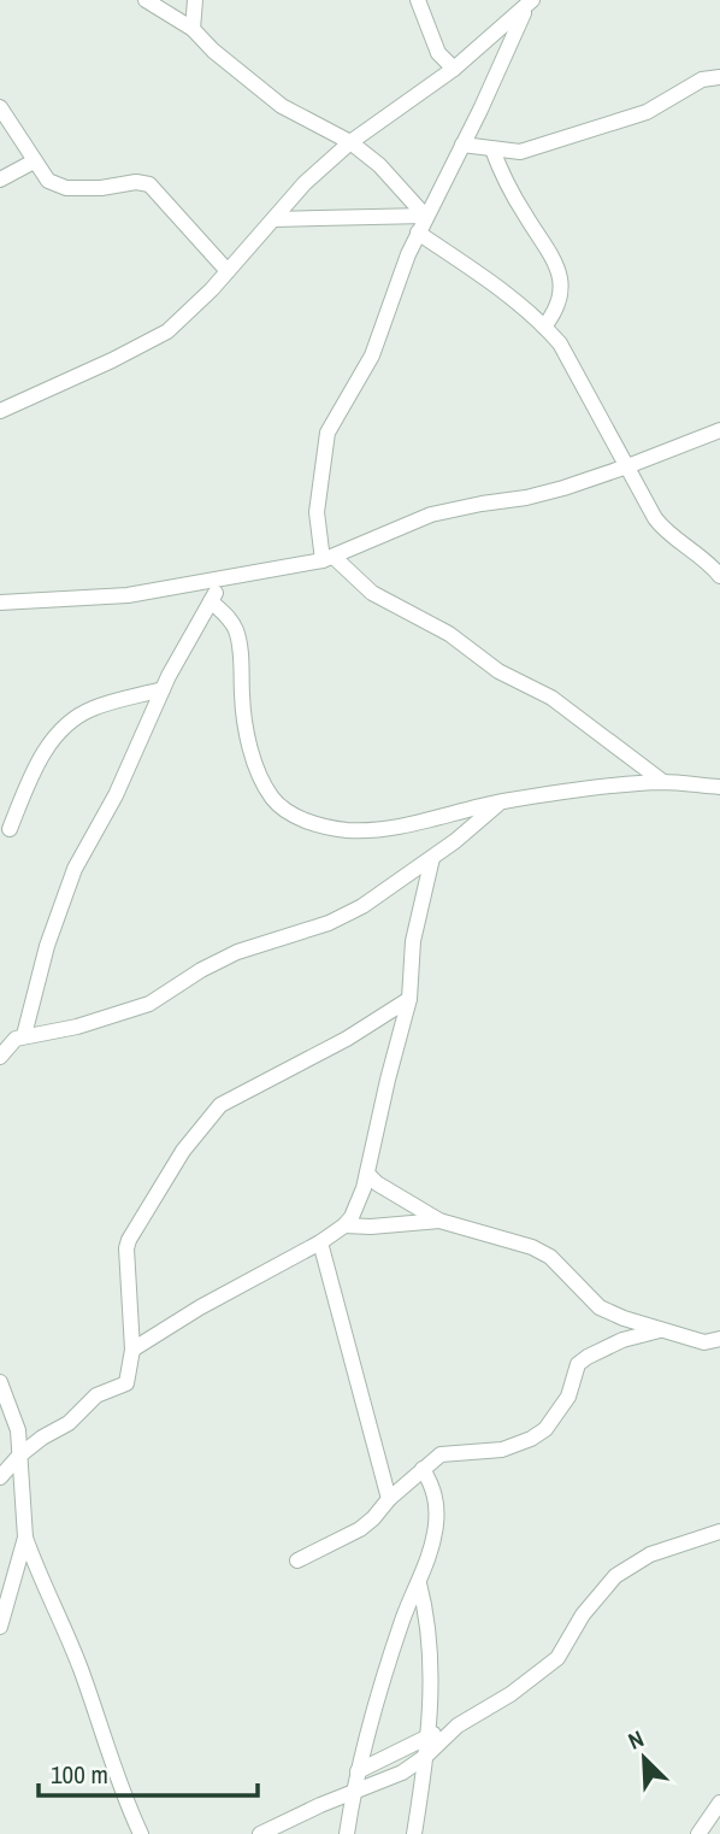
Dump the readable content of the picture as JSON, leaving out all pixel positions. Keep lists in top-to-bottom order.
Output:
{
  "scale_bar": "100 m",
  "north": "top left"
}
